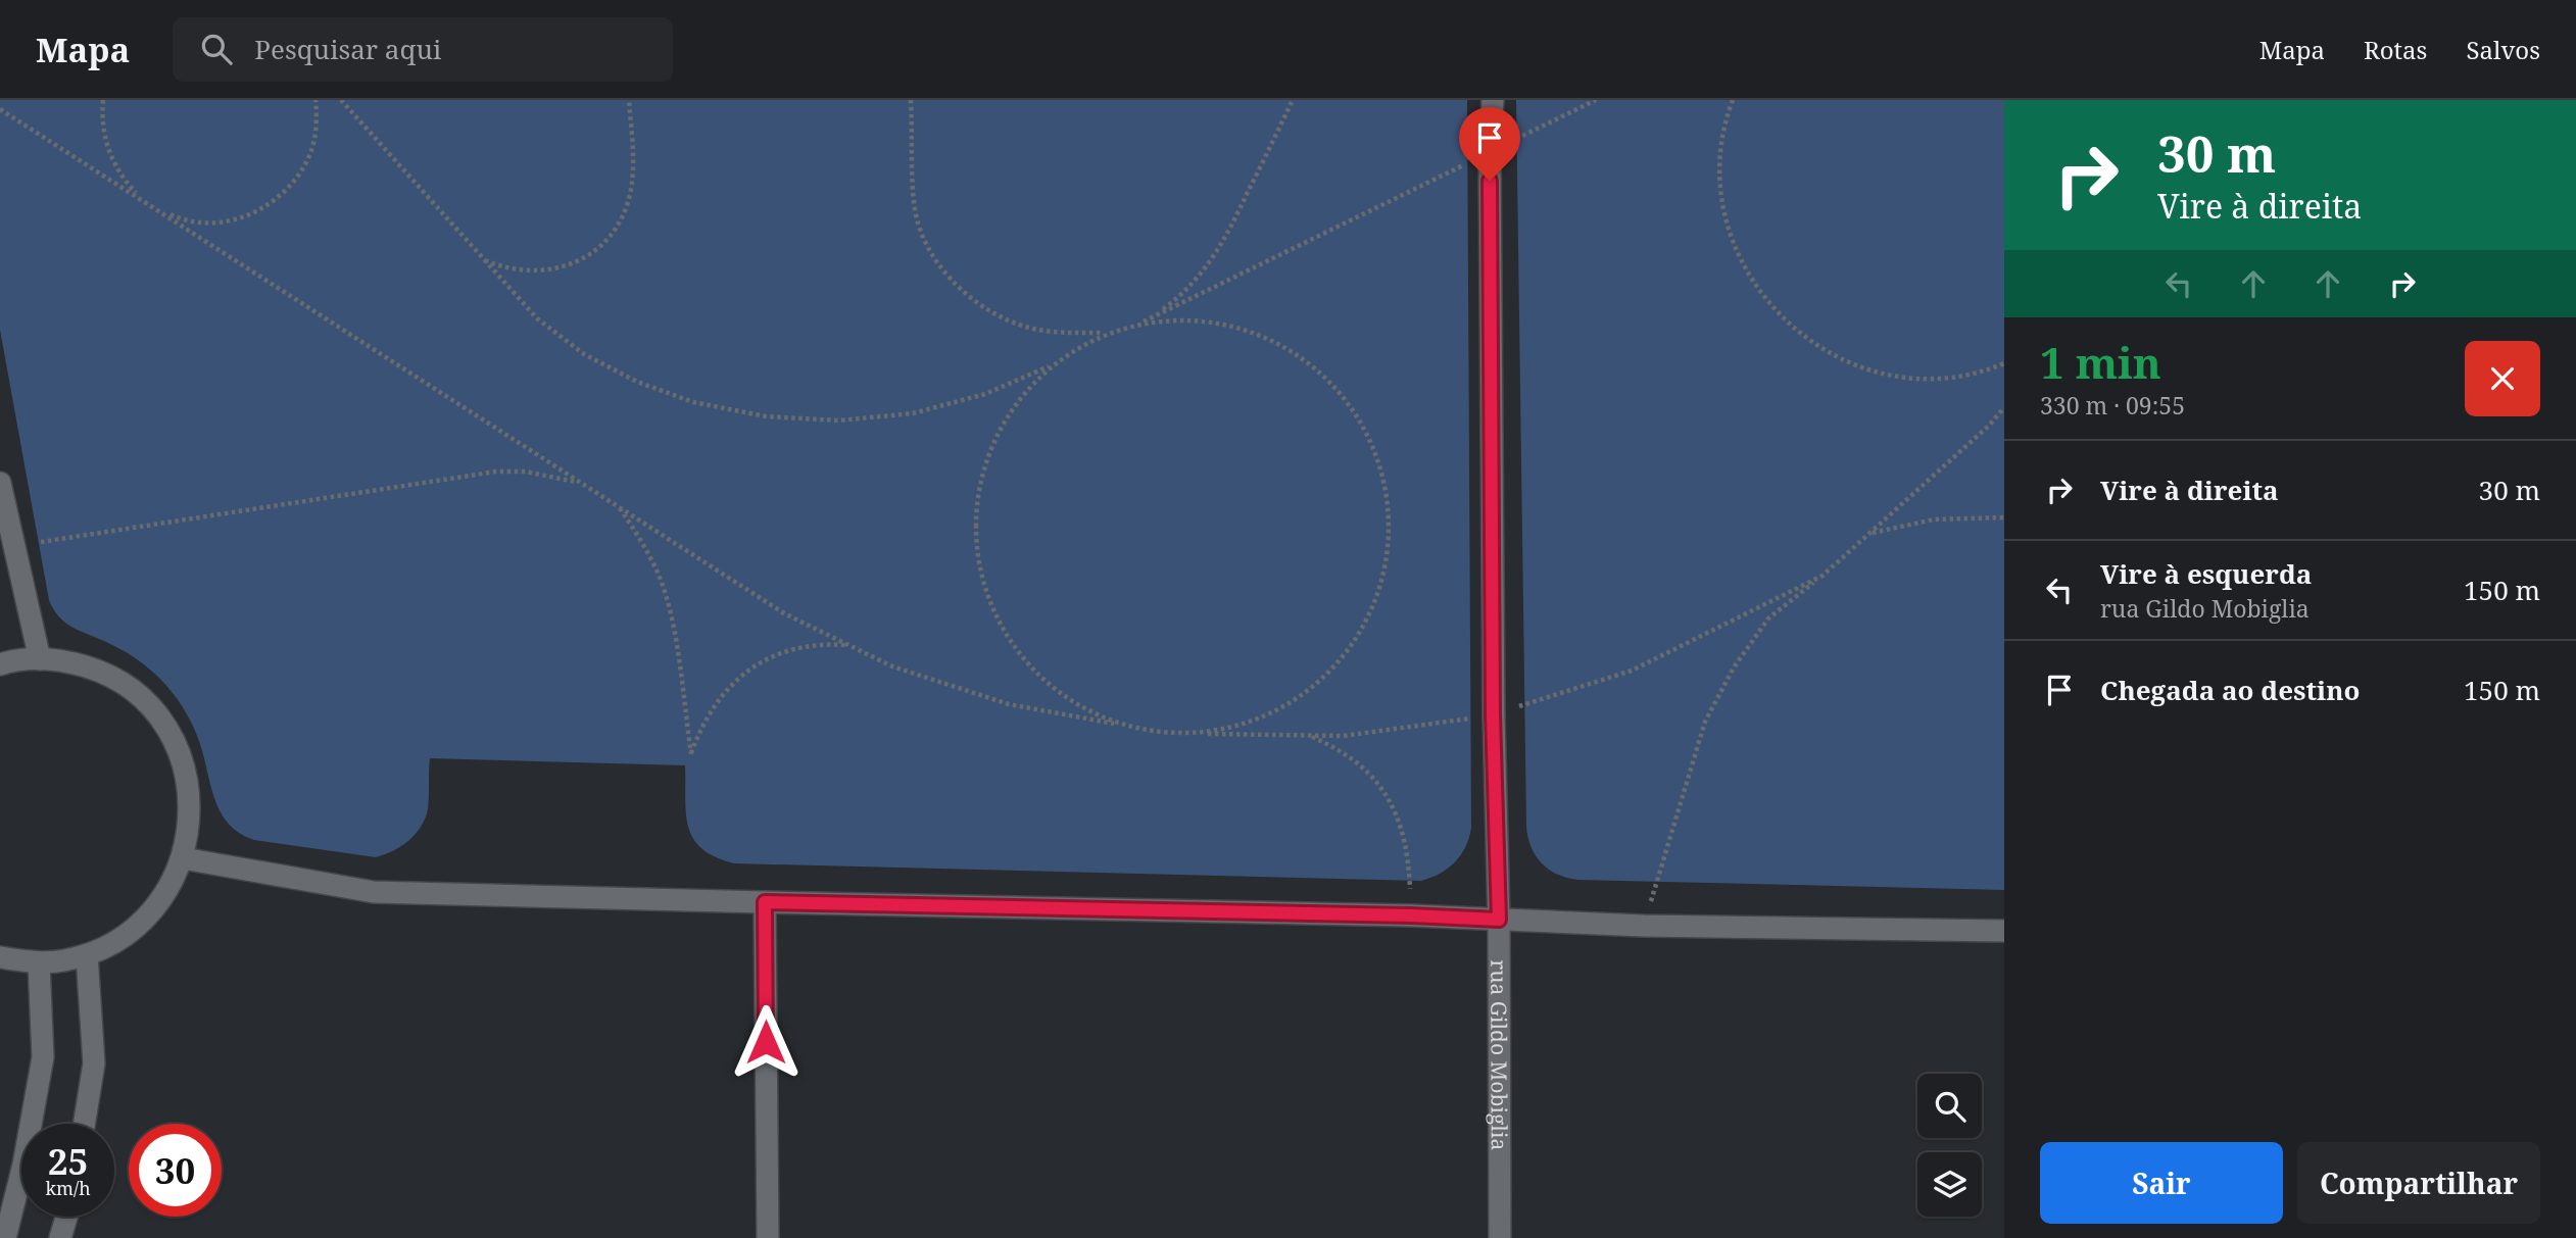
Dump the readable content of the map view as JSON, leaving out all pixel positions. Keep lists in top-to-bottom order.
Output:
{
  "streets": {
    "street": ["rua Gildo Mobiglia"]
  },
  "page": {
    "header": "Mapa",
    "search": "Pesquisar aqui",
    "nav": ["Mapa", "Rotas", "Salvos"],
    "turn": ["30 m", "Vire à direita"],
    "heading": ["1 min", "330 m · 09:55"],
    "list": [
      {
        "name": "Vire à direita",
        "value": "30 m"
      },
      {
        "name": "Vire à esquerda",
        "note": "rua Gildo Mobiglia",
        "value": "150 m"
      },
      {
        "name": "Chegada ao destino",
        "value": "150 m"
      }
    ],
    "speed": "25 km/h",
    "limit": "30",
    "buttons": ["Sair", "Compartilhar"]
  }
}
